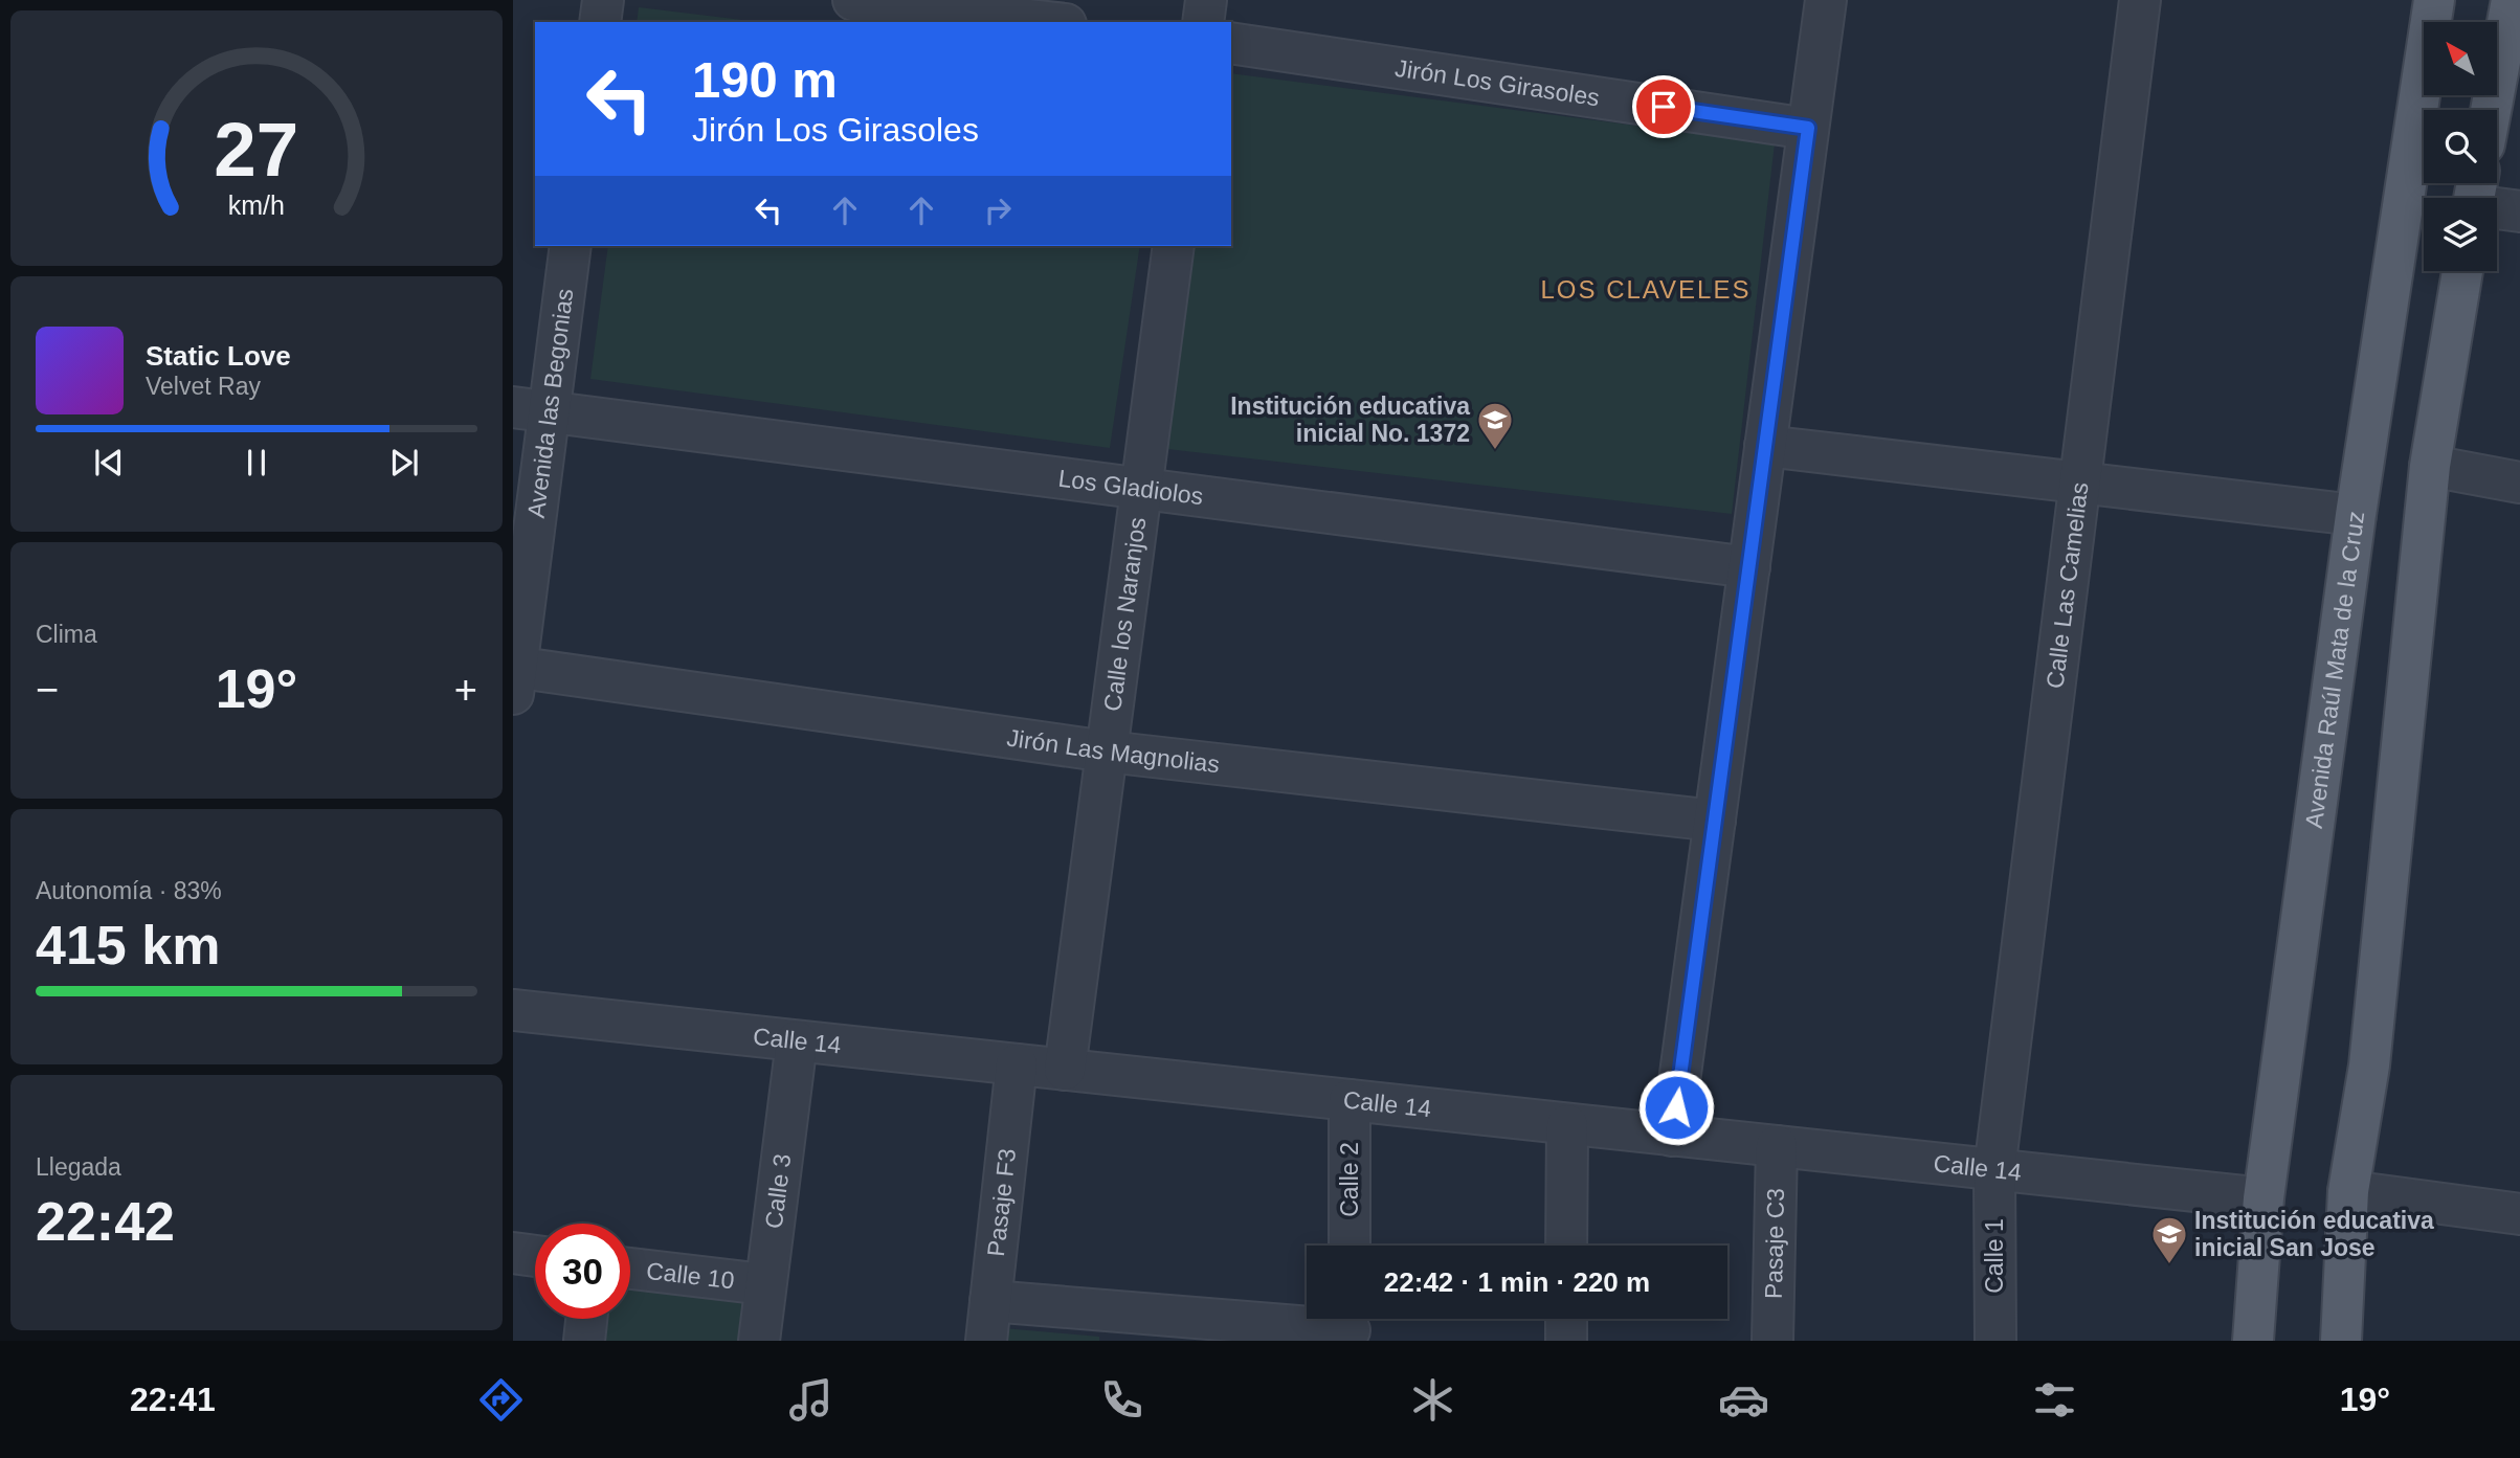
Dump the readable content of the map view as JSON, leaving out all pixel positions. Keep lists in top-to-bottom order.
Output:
{
  "streets": {
    "main road": ["Avenida Raúl Mata de la Cruz"],
    "street": [
      "Jirón Los Girasoles",
      "Avenida las Begonias",
      "Los Gladiolos",
      "Calle Las Camelias",
      "Calle los Naranjos",
      "Jirón Las Magnolias",
      "Calle 14",
      "Calle 2",
      "Calle 3",
      "Pasaje F3",
      "Pasaje C3",
      "Calle 1",
      "Calle 10"
    ]
  },
  "crossings": [
    ["Avenida las Begonias", "Los Gladiolos"],
    ["Avenida las Begonias", "Jirón Las Magnolias"],
    ["Los Gladiolos", "Calle los Naranjos"],
    ["Calle Las Camelias", "Calle 14"],
    ["Calle Las Camelias", "Calle 1"],
    ["Calle los Naranjos", "Jirón Las Magnolias"],
    ["Calle los Naranjos", "Calle 14"],
    ["Avenida Raúl Mata de la Cruz", "Calle 14"],
    ["Calle 14", "Calle 2"],
    ["Calle 14", "Calle 3"],
    ["Calle 14", "Pasaje F3"],
    ["Calle 14", "Pasaje C3"],
    ["Calle 14", "Calle 1"],
    ["Calle 3", "Calle 10"]
  ],
  "districts": ["LOS CLAVELES"],
  "places": {
    "school or university": ["Institución educativa inicial No. 1372", "Institución educativa inicial San Jose"]
  },
  "north": "top left",
  "page": {
    "turn": ["190 m", "Jirón Los Girasoles"],
    "song": ["Static Love", "Velvet Ray"],
    "tile": [
      "Clima",
      ["Autonomía · 83%", "415 km"],
      ["Llegada", "22:42"]
    ],
    "heat": ["−", "19°", "+"],
    "limit": "30",
    "trip": "22:42 · 1 min · 220 m",
    "tabs": ["22:41", "19°"],
    "gauge": ["27", "km/h"]
  }
}
